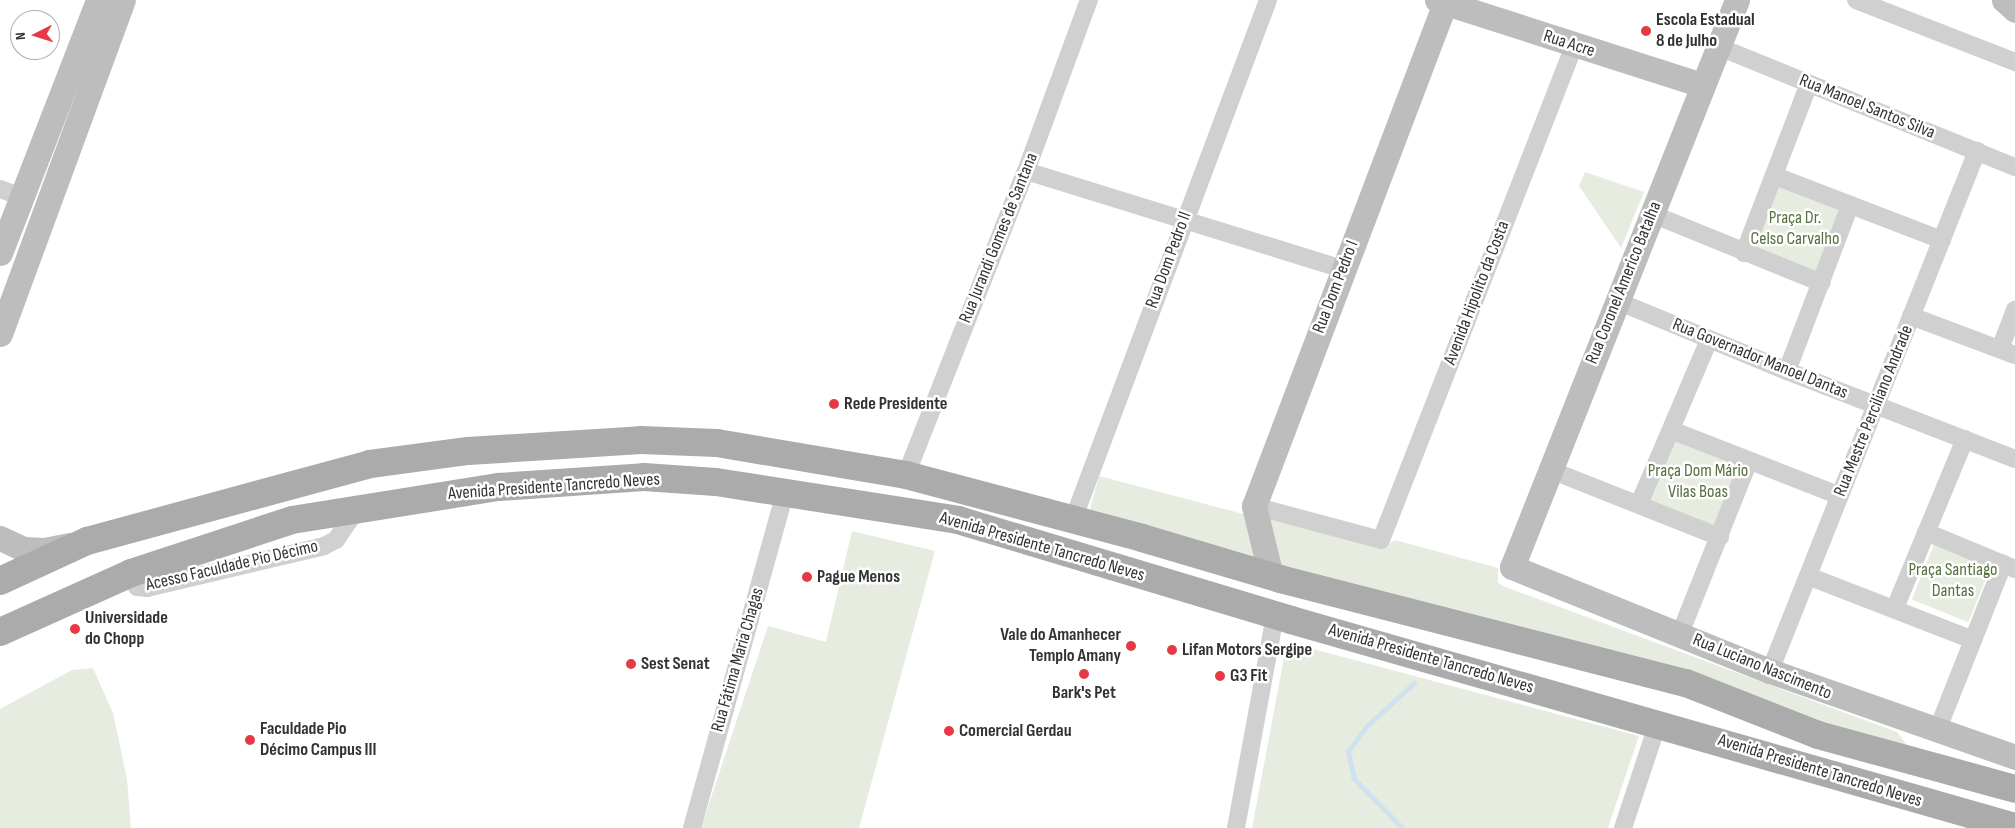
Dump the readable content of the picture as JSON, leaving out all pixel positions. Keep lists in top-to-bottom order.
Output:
{
  "streets": {
    "main road": ["Avenida Presidente Tancredo Neves"],
    "street": [
      "Rua Acre",
      "Rua Manoel Santos Silva",
      "Rua Jurandi Gomes de Santana",
      "Rua Dom Pedro II",
      "Rua Coronel Americo Batalha",
      "Rua Dom Pedro I",
      "Avenida Hipolito da Costa",
      "Rua Governador Manoel Dantas",
      "Rua Mestre Perciliano Andrade",
      "Rua Fátima Maria Chagas",
      "Rua Luciano Nascimento"
    ]
  },
  "crossings": [
    ["Rua Acre", "Rua Coronel Americo Batalha"],
    ["Rua Acre", "Rua Dom Pedro I"],
    ["Rua Acre", "Avenida Hipolito da Costa"],
    ["Rua Manoel Santos Silva", "Rua Coronel Americo Batalha"],
    ["Rua Manoel Santos Silva", "Rua Mestre Perciliano Andrade"],
    ["Rua Jurandi Gomes de Santana", "Avenida Presidente Tancredo Neves"],
    ["Rua Dom Pedro II", "Avenida Presidente Tancredo Neves"],
    ["Rua Coronel Americo Batalha", "Rua Governador Manoel Dantas"],
    ["Rua Coronel Americo Batalha", "Rua Luciano Nascimento"],
    ["Rua Dom Pedro I", "Avenida Hipolito da Costa"],
    ["Rua Governador Manoel Dantas", "Rua Mestre Perciliano Andrade"],
    ["Rua Mestre Perciliano Andrade", "Rua Luciano Nascimento"],
    ["Avenida Presidente Tancredo Neves", "Rua Fátima Maria Chagas"]
  ],
  "parks": ["Praça Dr. Celso Carvalho", "Praça Dom Mário Vilas Boas", "Praça Santiago Dantas"],
  "places": [
    "Escola Estadual 8 de Julho",
    "Rede Presidente",
    "Pague Menos",
    "Universidade do Chopp",
    "Vale do Amanhecer Templo Amany",
    "Lifan Motors Sergipe",
    "Sest Senat",
    "Bark's Pet",
    "G3 Fit",
    "Comercial Gerdau",
    "Faculdade Pio Décimo Campus III"
  ],
  "north": "left"
}
